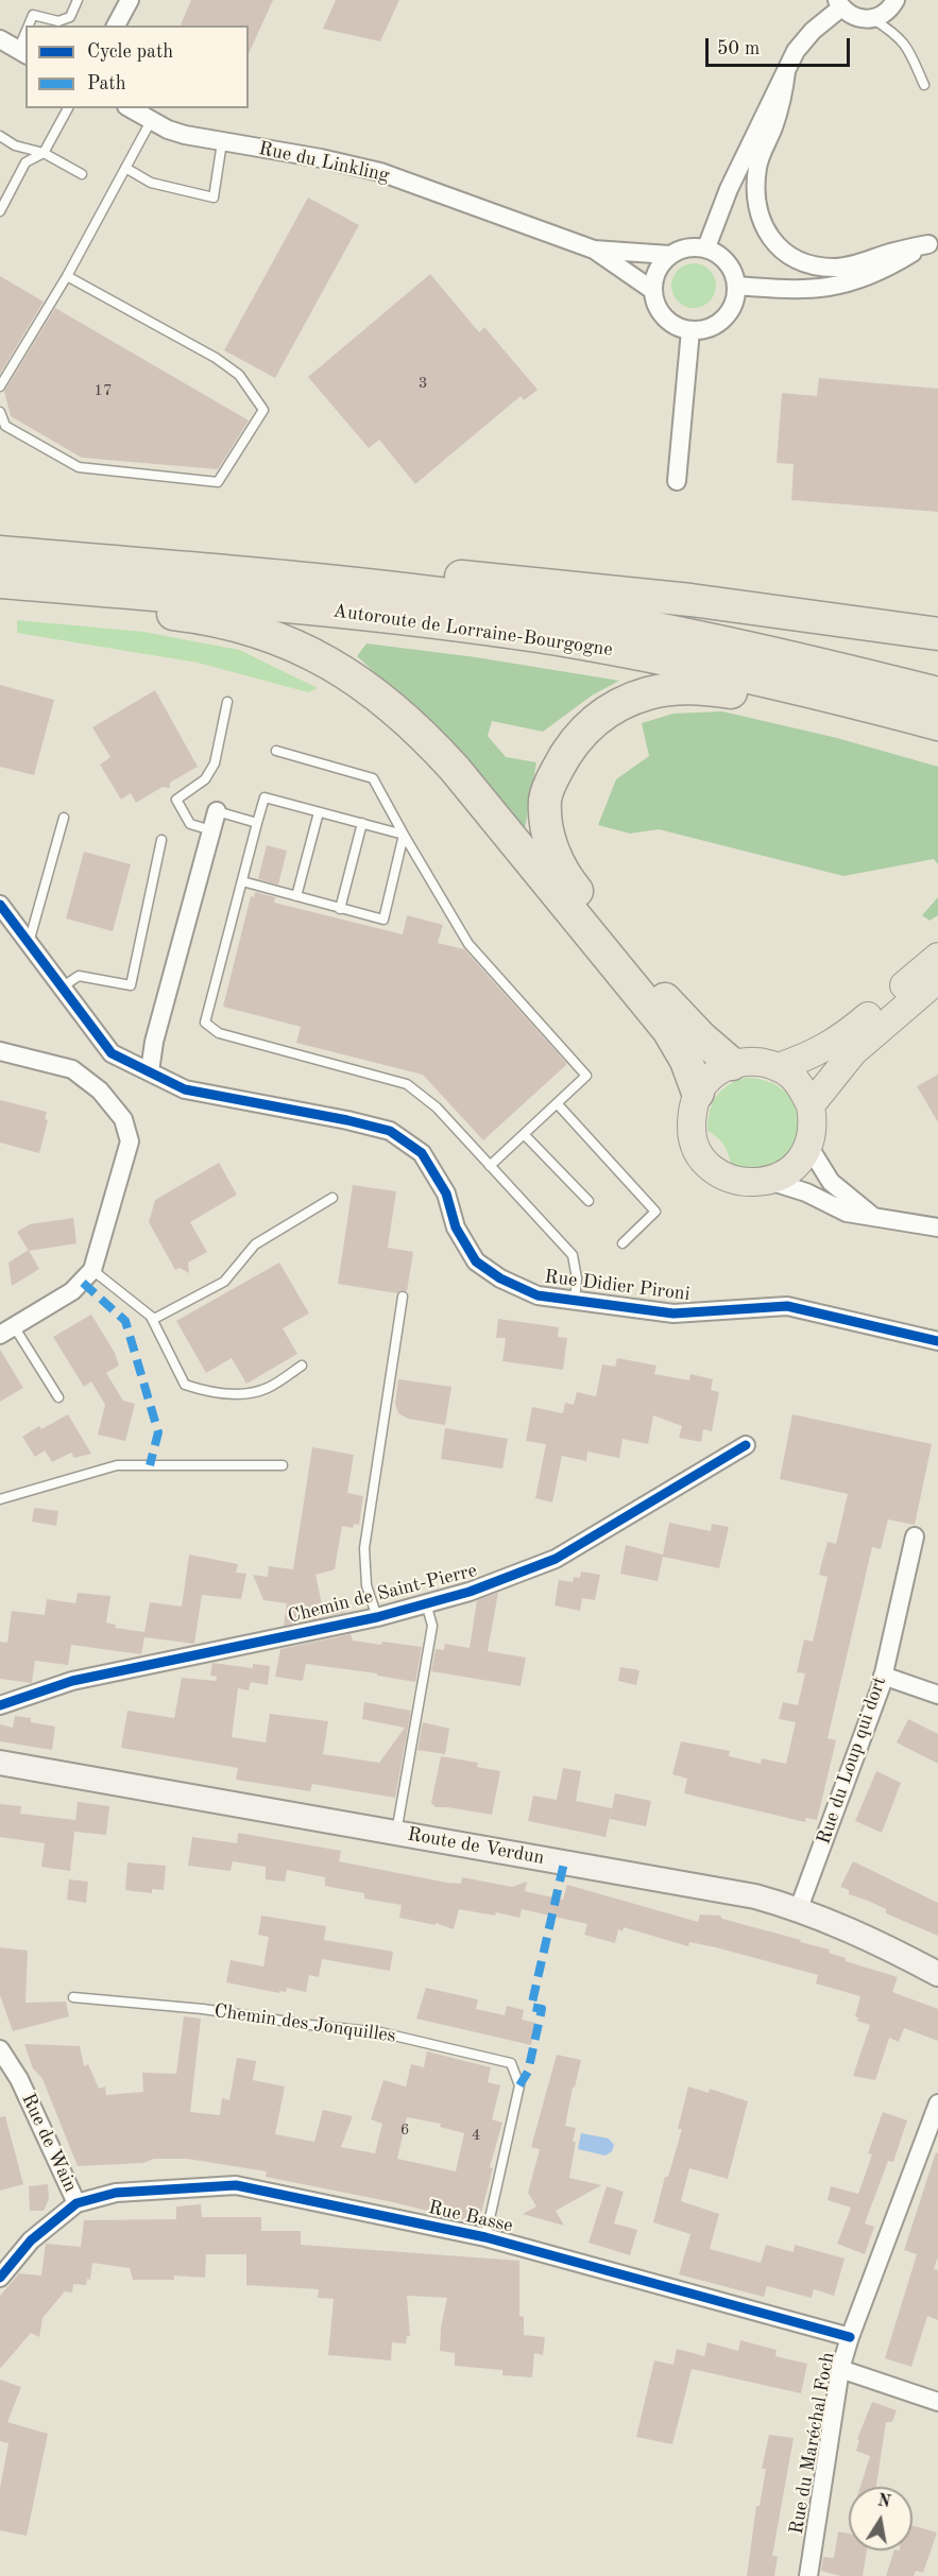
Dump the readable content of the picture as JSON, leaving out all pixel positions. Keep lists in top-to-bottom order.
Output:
{
  "streets": {
    "highway": ["Autoroute de Lorraine-Bourgogne"],
    "main road": ["Route de Verdun"],
    "street": [
      "Rue du Linkling",
      "Rue Didier Pironi",
      "Chemin de Saint-Pierre",
      "Rue du Loup qui dort",
      "Rue de Wain",
      "Rue Basse",
      "Rue du Maréchal Foch"
    ],
    "lane": ["Chemin des Jonquilles"]
  },
  "crossings": [
    ["Rue du Loup qui dort", "Route de Verdun"],
    ["Chemin des Jonquilles", "Rue Basse"],
    ["Rue de Wain", "Rue Basse"],
    ["Rue Basse", "Rue du Maréchal Foch"]
  ],
  "house_numbers": [
    "3",
    "17",
    "6",
    "4"
  ],
  "legend": ["Cycle path", "Path"],
  "scale_bar": "50 m",
  "north": "top"
}
